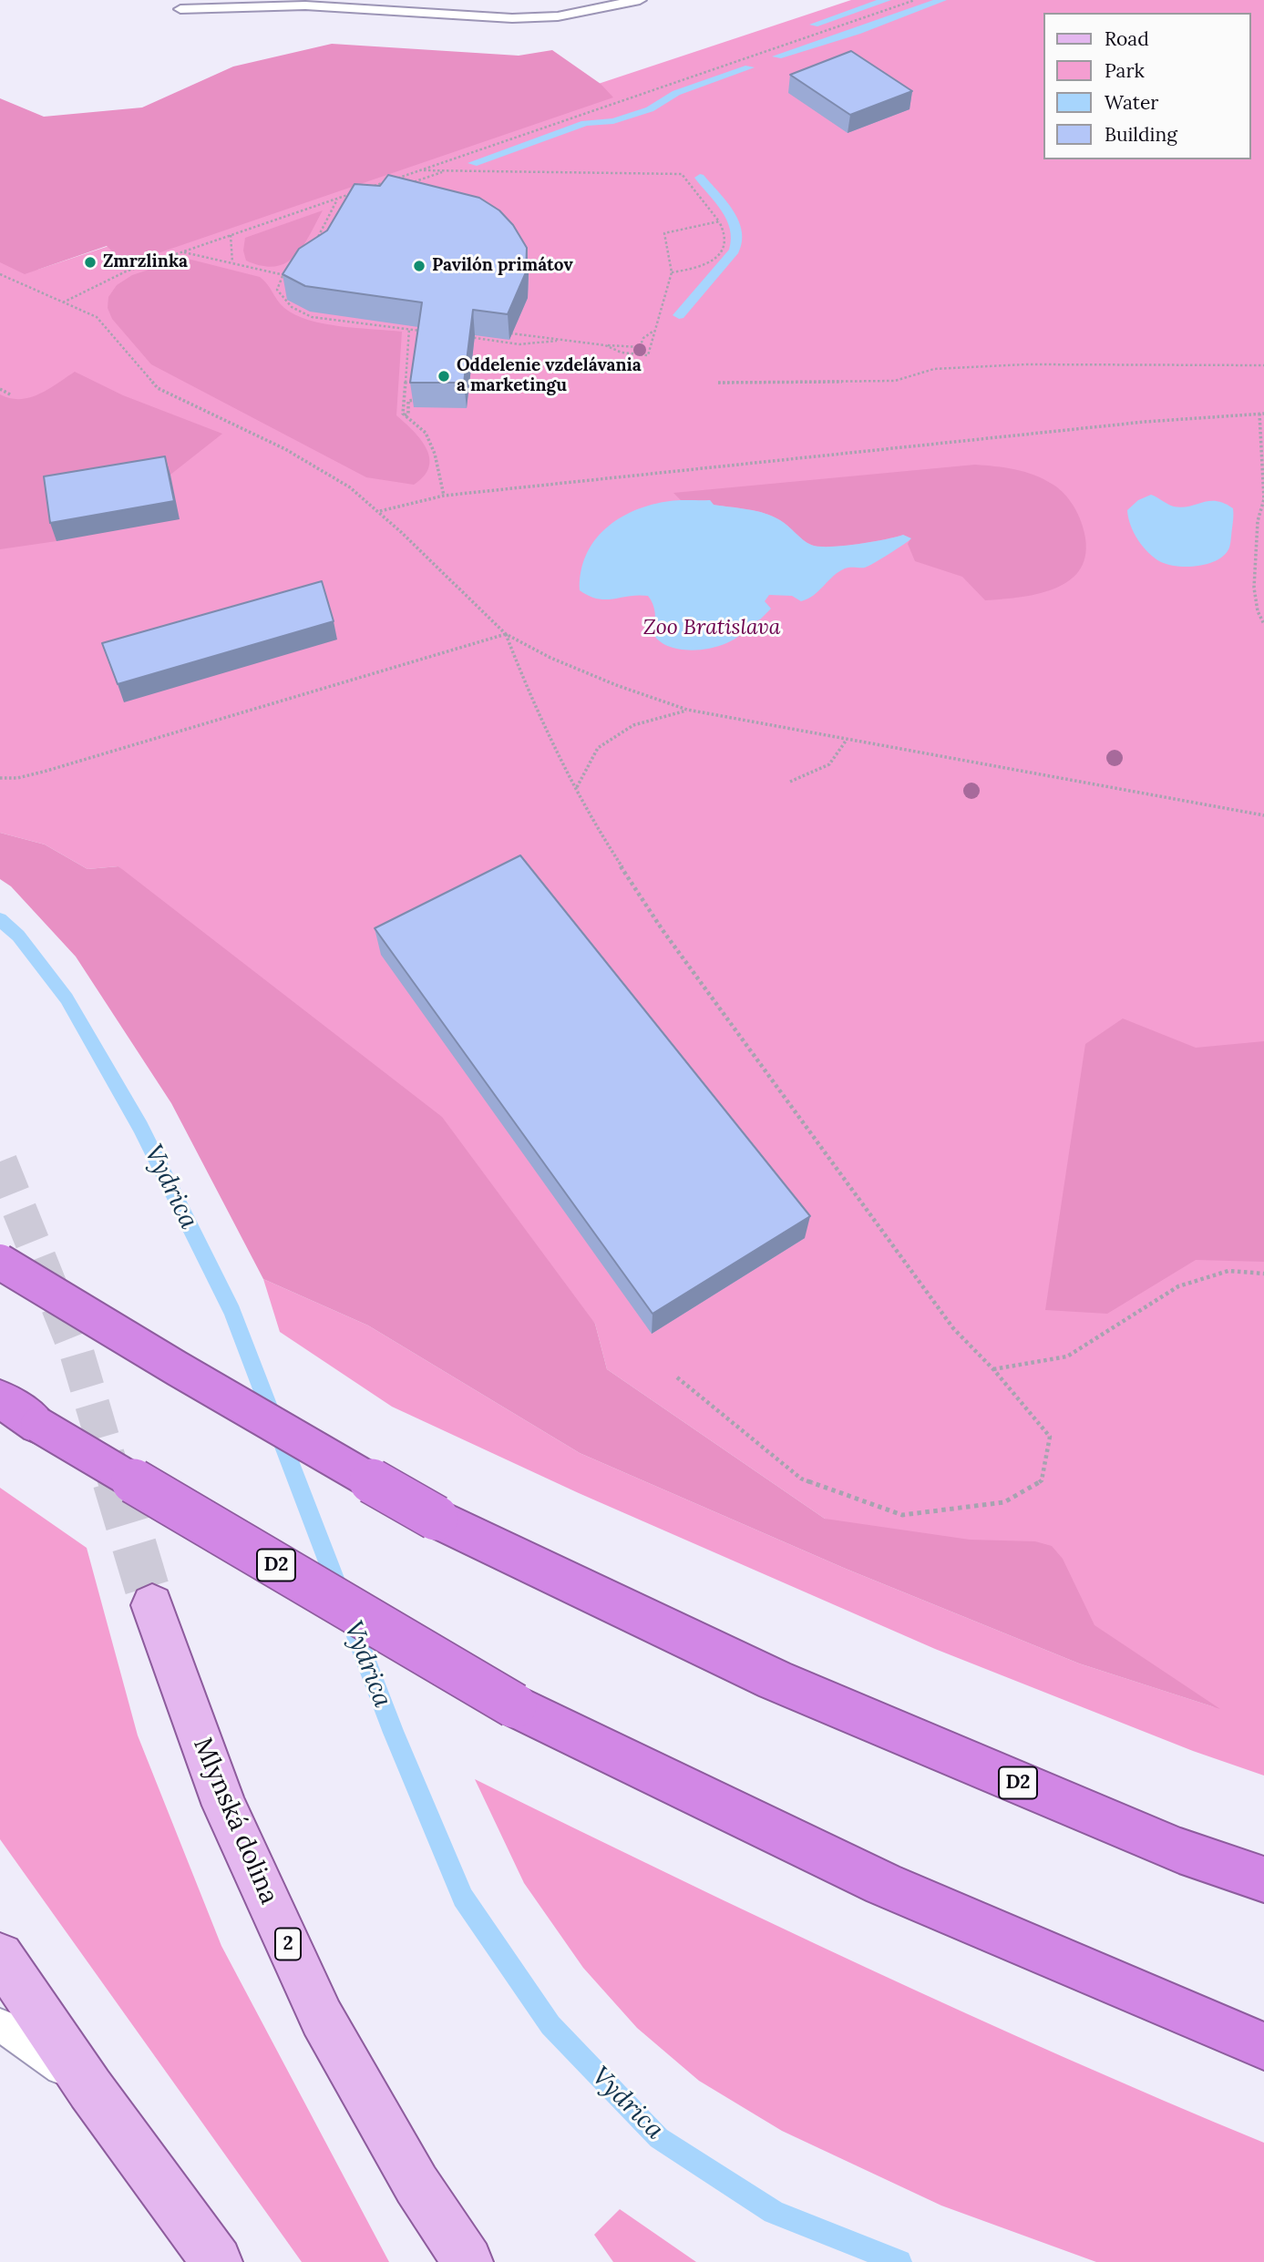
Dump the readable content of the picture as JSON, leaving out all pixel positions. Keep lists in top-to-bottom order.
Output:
{
  "streets": {
    "highway": ["D2"],
    "main road": ["Mlynská dolina", "2"]
  },
  "water": ["Vydrica"],
  "parks": ["Zoo Bratislava"],
  "places": ["Zmrzlinka", "Pavilón primátov", "Oddelenie vzdelávania a marketingu"],
  "legend": [
    "Road",
    "Park",
    "Water",
    "Building"
  ]
}
